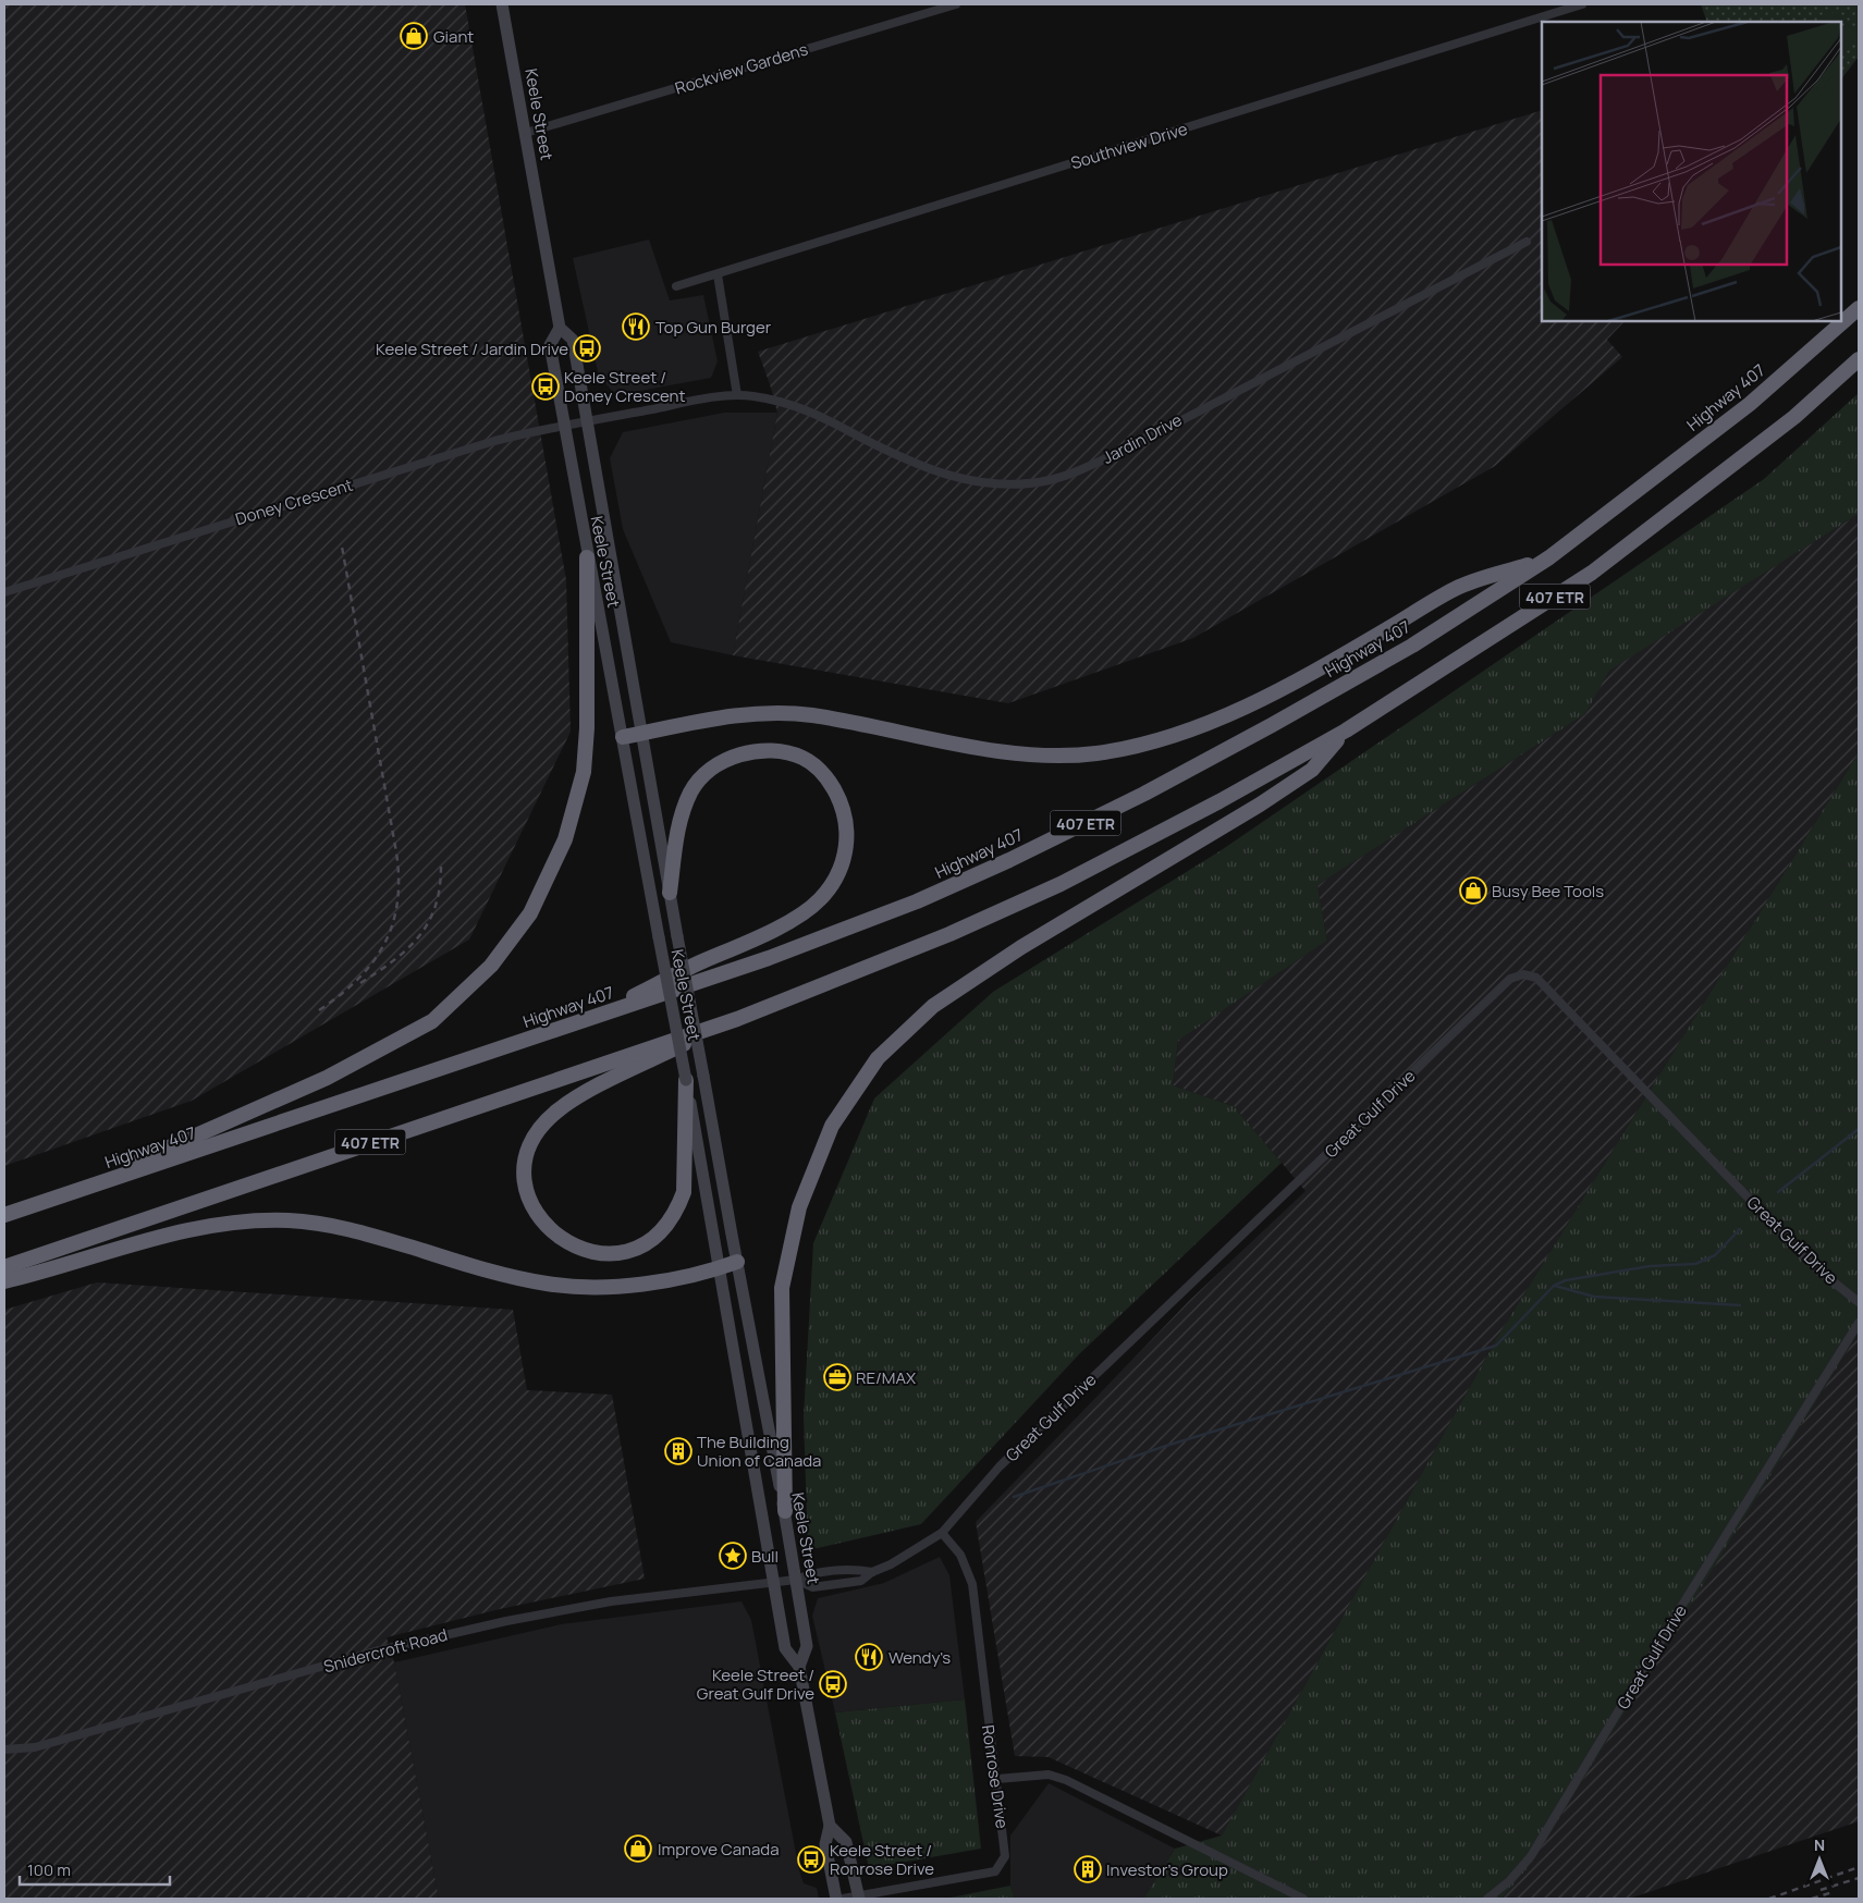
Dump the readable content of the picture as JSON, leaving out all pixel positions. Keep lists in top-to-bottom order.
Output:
{
  "streets": {
    "highway": ["Highway 407", "407 ETR"],
    "main road": ["Keele Street"],
    "street": [
      "Rockview Gardens",
      "Southview Drive",
      "Jardin Drive",
      "Doney Crescent",
      "Great Gulf Drive",
      "Snidercroft Road",
      "Ronrose Drive"
    ]
  },
  "crossings": [
    ["Rockview Gardens", "Keele Street"],
    ["Keele Street", "Jardin Drive"],
    ["Keele Street", "Doney Crescent"],
    ["Keele Street", "Great Gulf Drive"],
    ["Keele Street", "Snidercroft Road"],
    ["Keele Street", "Ronrose Drive"],
    ["Jardin Drive", "Doney Crescent"],
    ["Great Gulf Drive", "Snidercroft Road"],
    ["Great Gulf Drive", "Ronrose Drive"]
  ],
  "places": {
    "shop": ["Giant", "Busy Bee Tools", "Improve Canada"],
    "restaurant": ["Top Gun Burger", "Wendy's"],
    "bus stop": [
      "Keele Street / Jardin Drive",
      "Keele Street / Doney Crescent",
      "Keele Street / Great Gulf Drive",
      "Keele Street / Ronrose Drive"
    ],
    "office": ["RE/MAX"],
    "building": ["The Building Union of Canada", "Investor's Group"],
    "place": ["Bull"]
  },
  "scale_bar": "100 m",
  "north": "top"
}
